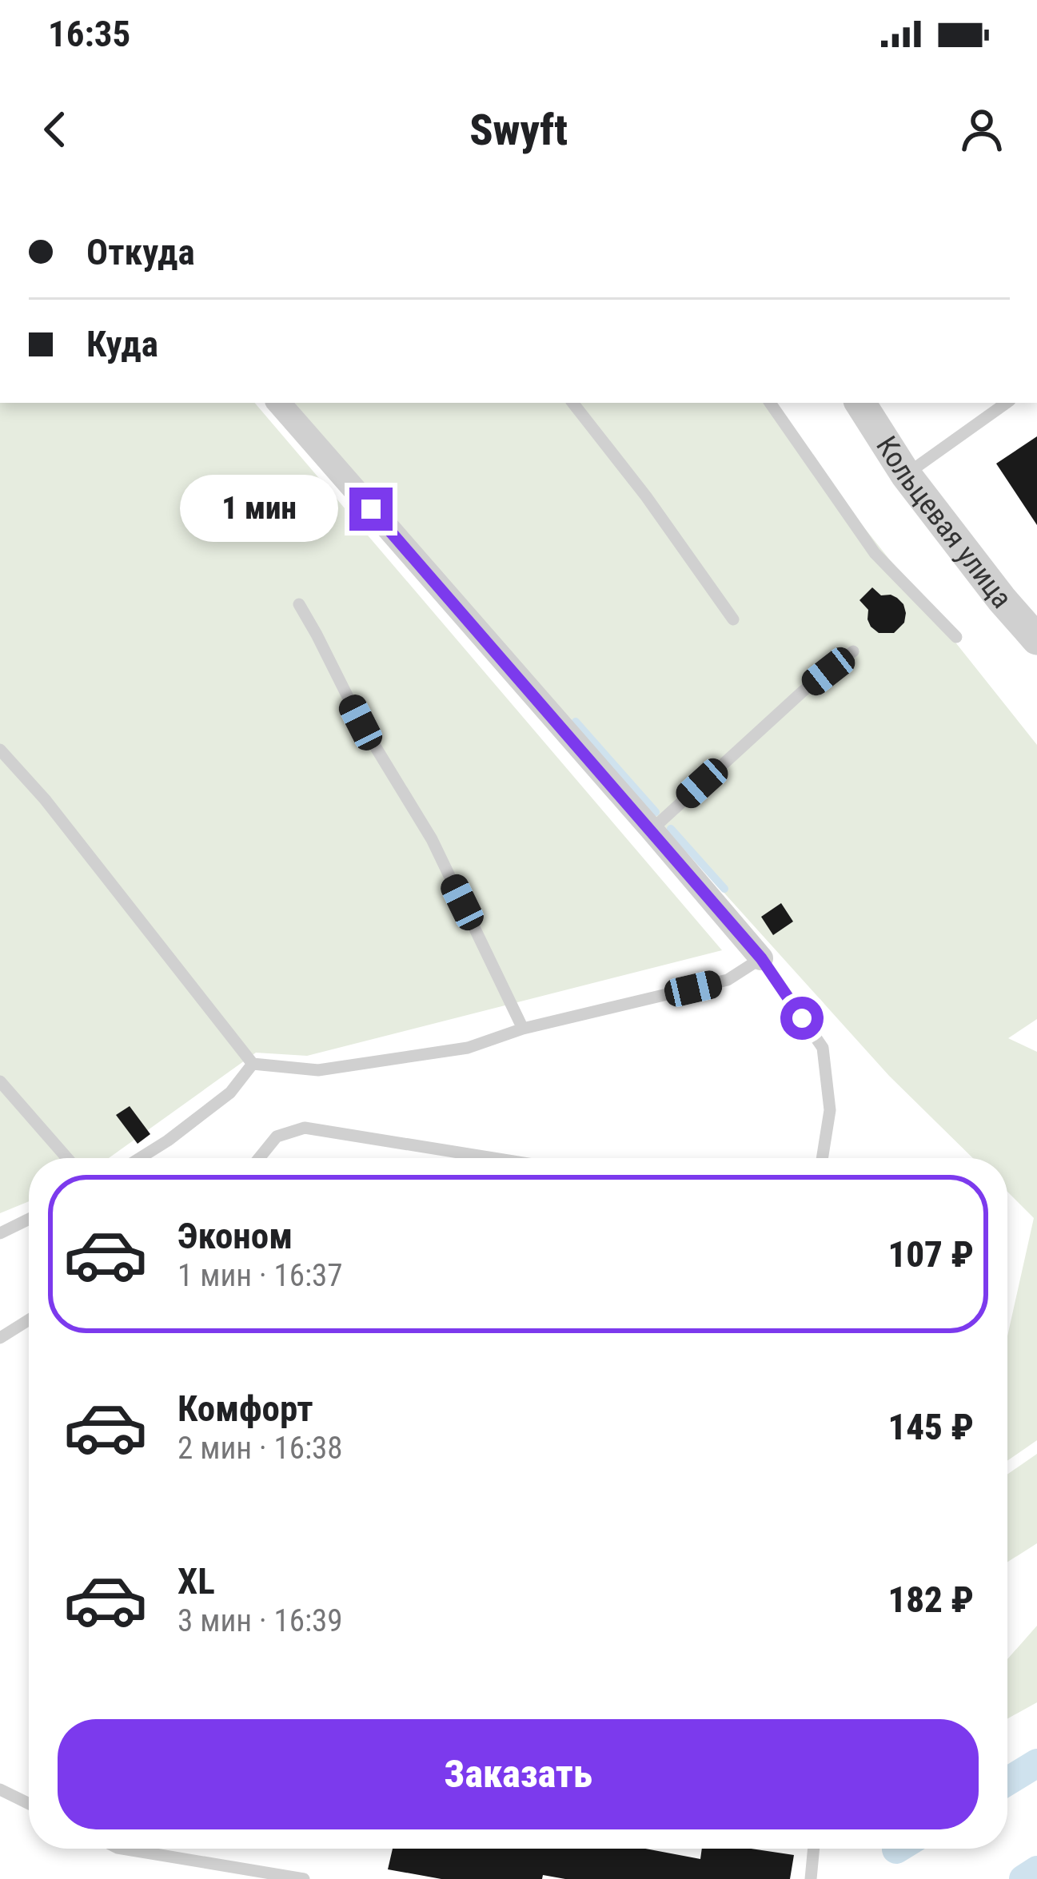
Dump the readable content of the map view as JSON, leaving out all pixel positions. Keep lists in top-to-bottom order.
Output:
{
  "streets": {
    "street": ["Кольцевая улица"]
  },
  "page": {
    "status": "16:35",
    "header": "Swyft",
    "banner": ["Откуда", "Куда"],
    "bubble": "1 мин",
    "list": [
      {
        "name": "Эконом",
        "note": "1 мин · 16:37",
        "value": "107 ₽"
      },
      {
        "name": "Комфорт",
        "note": "2 мин · 16:38",
        "value": "145 ₽"
      },
      {
        "name": "XL",
        "note": "3 мин · 16:39",
        "value": "182 ₽"
      }
    ],
    "buttons": "Заказать"
  }
}
